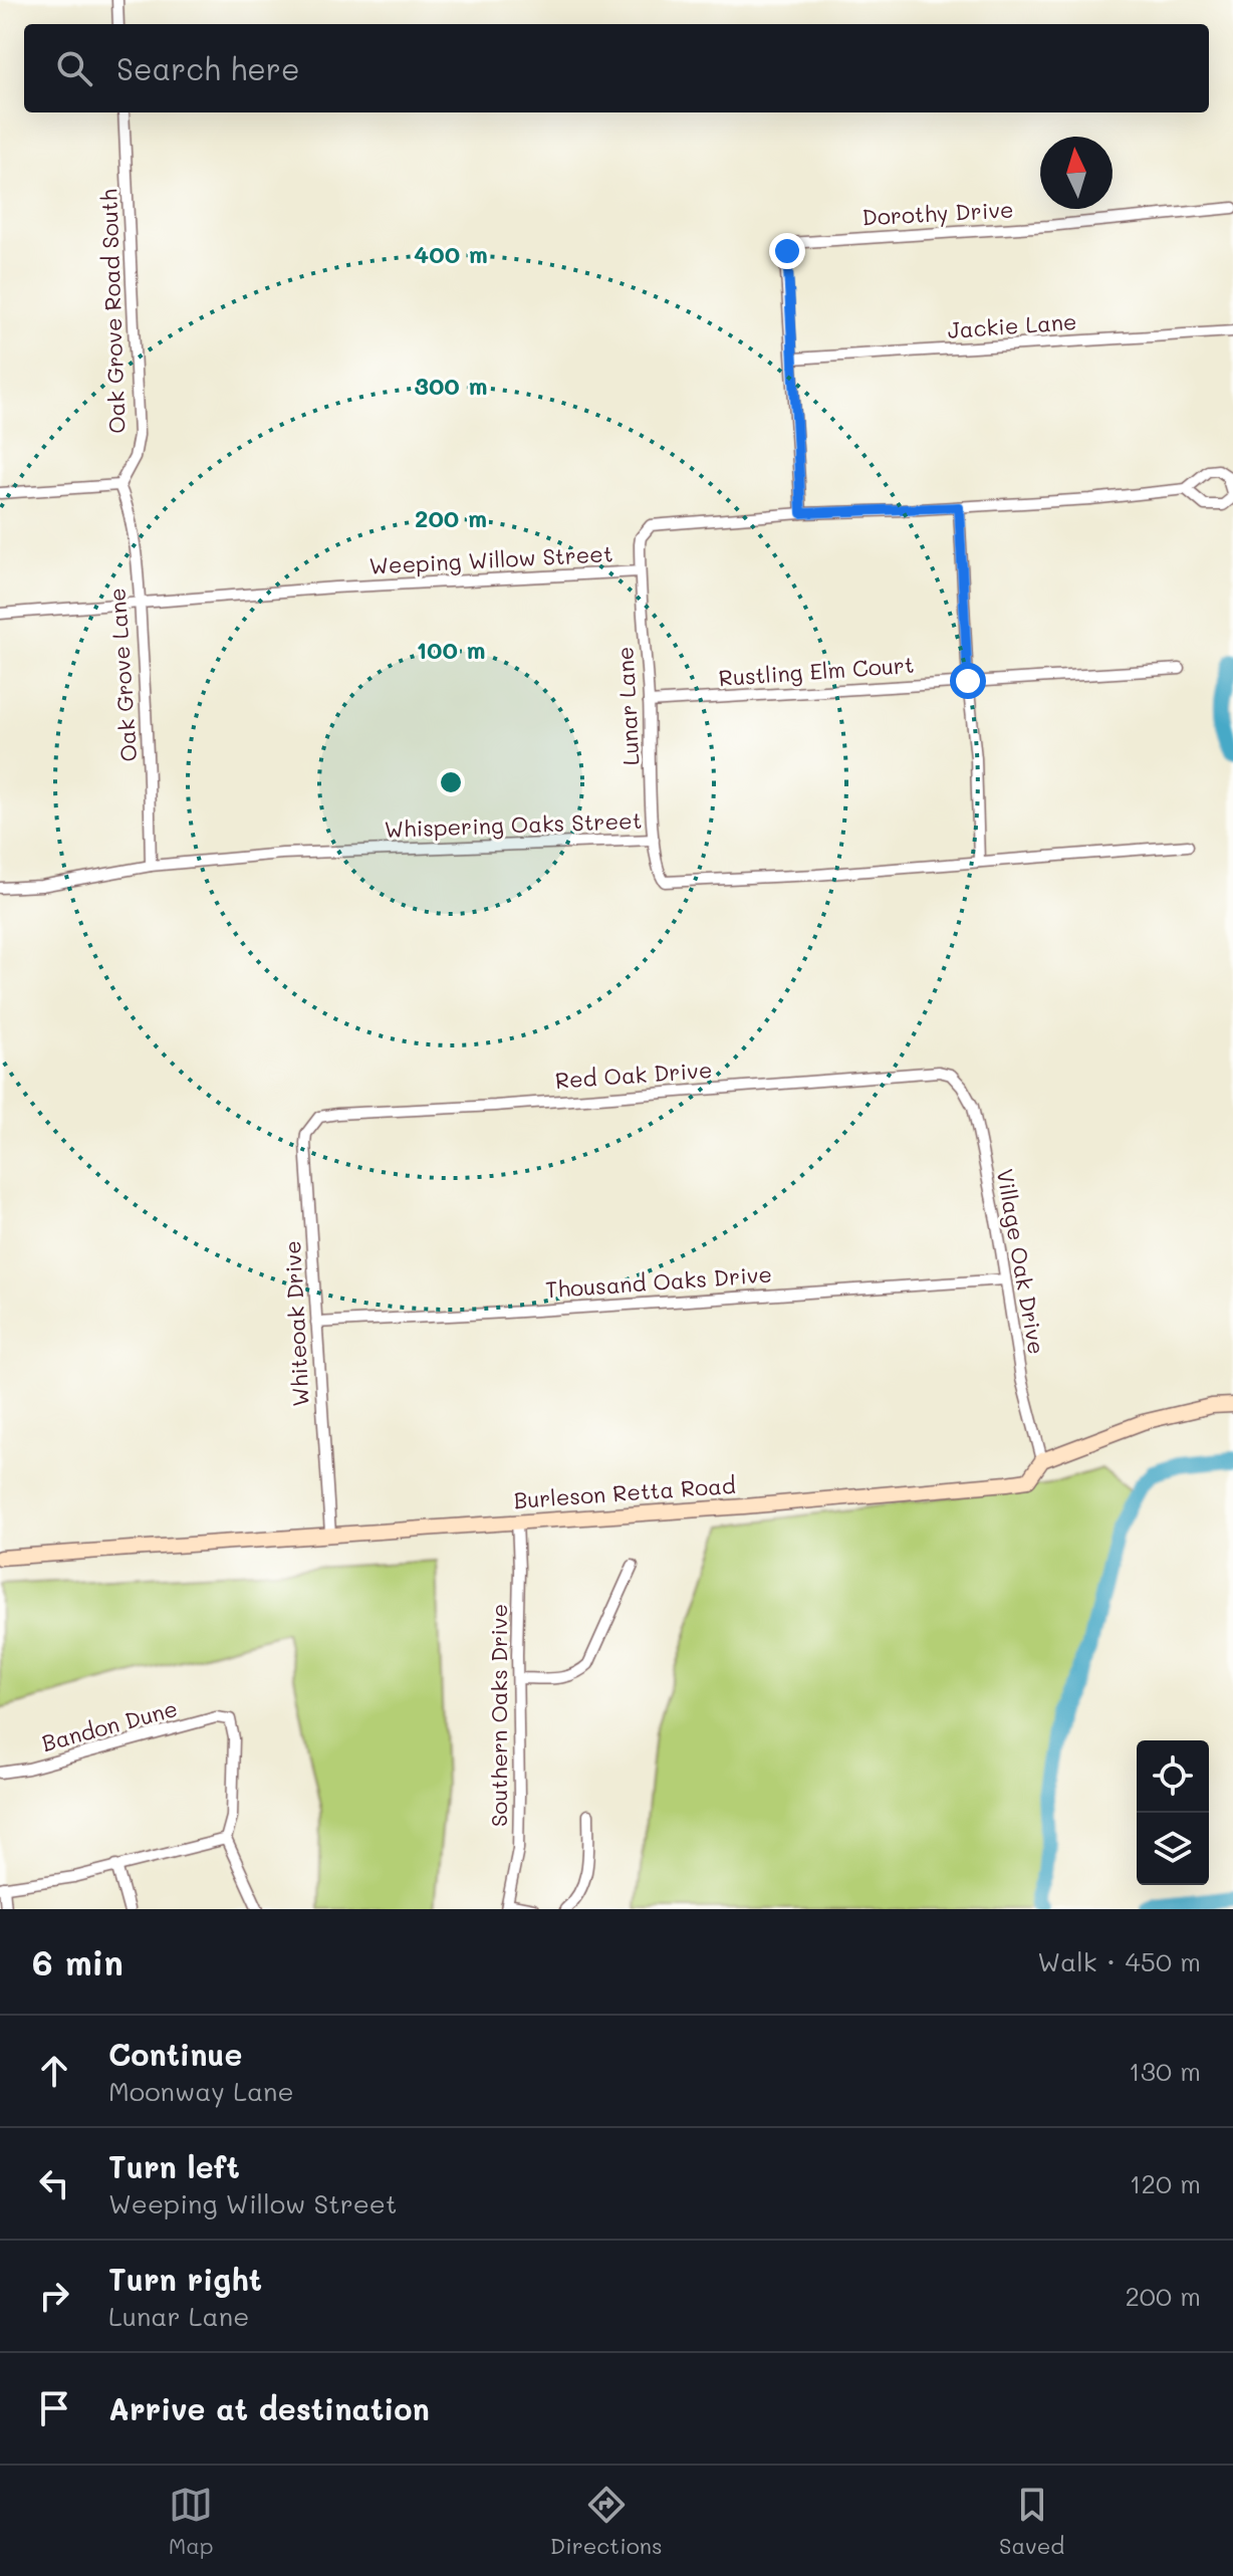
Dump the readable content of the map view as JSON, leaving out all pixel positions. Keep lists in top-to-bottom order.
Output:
{
  "streets": {
    "street": [
      "Dorothy Drive",
      "Oak Grove Road South",
      "Jackie Lane",
      "Weeping Willow Street",
      "Rustling Elm Court",
      "Oak Grove Lane",
      "Lunar Lane",
      "Whispering Oaks Street",
      "Red Oak Drive",
      "Village Oak Drive",
      "Thousand Oaks Drive",
      "Whiteoak Drive",
      "Burleson Retta Road",
      "Southern Oaks Drive",
      "Bandon Dune"
    ]
  },
  "crossings": [
    ["Dorothy Drive", "Jackie Lane"],
    ["Oak Grove Road South", "Oak Grove Lane"],
    ["Weeping Willow Street", "Oak Grove Lane"],
    ["Weeping Willow Street", "Lunar Lane"],
    ["Rustling Elm Court", "Lunar Lane"],
    ["Oak Grove Lane", "Whispering Oaks Street"],
    ["Lunar Lane", "Whispering Oaks Street"],
    ["Red Oak Drive", "Village Oak Drive"],
    ["Red Oak Drive", "Whiteoak Drive"],
    ["Village Oak Drive", "Thousand Oaks Drive"],
    ["Village Oak Drive", "Burleson Retta Road"],
    ["Thousand Oaks Drive", "Whiteoak Drive"],
    ["Whiteoak Drive", "Burleson Retta Road"],
    ["Burleson Retta Road", "Southern Oaks Drive"]
  ],
  "north": "top",
  "page": {
    "search": "Search here",
    "heading": ["6 min", "Walk · 450 m"],
    "list": [
      ["Continue", "Moonway Lane", "130 m"],
      ["Turn left", "Weeping Willow Street", "120 m"],
      ["Turn right", "Lunar Lane", "200 m"],
      "Arrive at destination"
    ],
    "nav": ["Map", "Directions", "Saved"]
  },
  "rings": [
    "400 m",
    "300 m",
    "200 m",
    "100 m"
  ]
}
